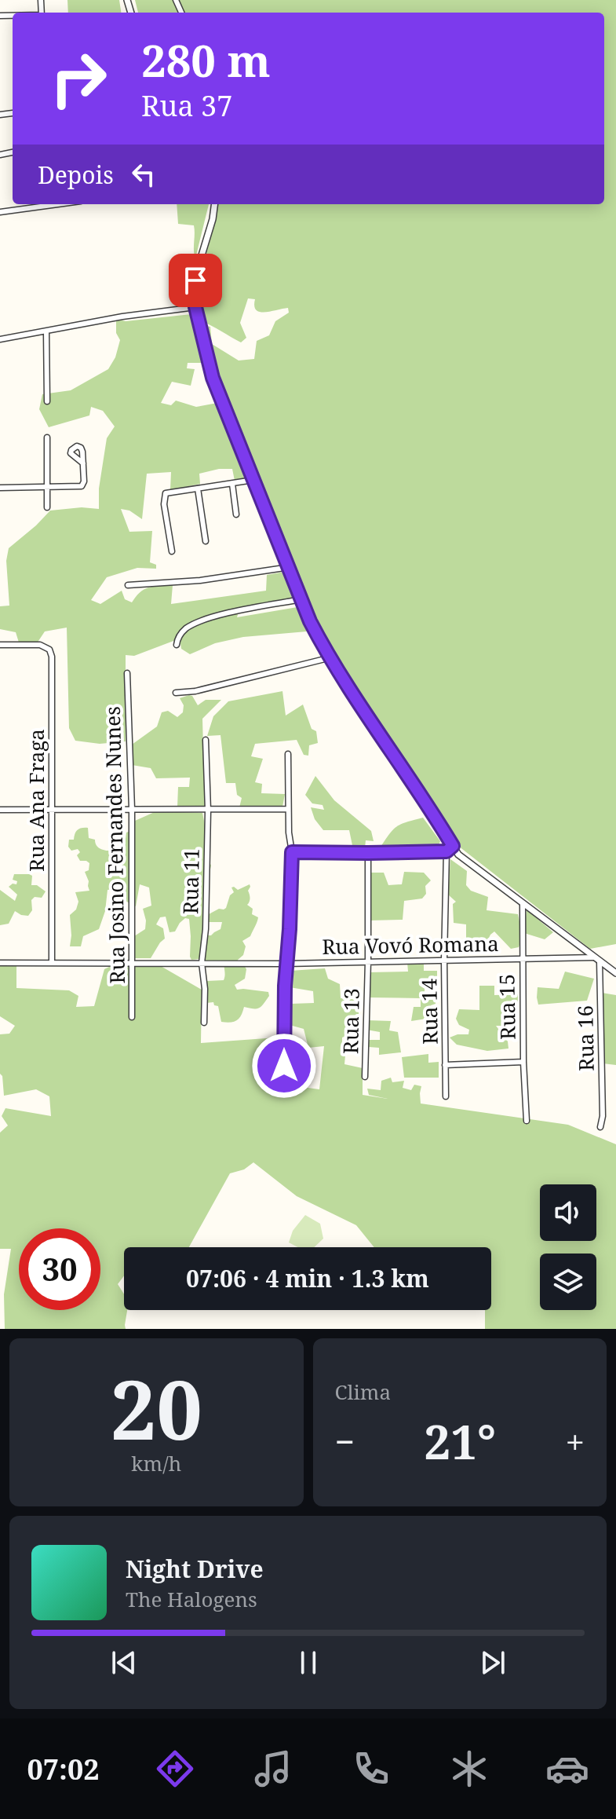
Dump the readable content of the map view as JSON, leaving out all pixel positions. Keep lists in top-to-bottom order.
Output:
{
  "streets": {
    "street": [
      "Rua Ana Fraga",
      "Rua Josino Fernandes Nunes",
      "Rua 11",
      "Rua Vovó Romana",
      "Rua 15",
      "Rua 14",
      "Rua 13",
      "Rua 16"
    ]
  },
  "crossings": [
    ["Rua Ana Fraga", "Rua Vovó Romana"],
    ["Rua Josino Fernandes Nunes", "Rua Vovó Romana"],
    ["Rua 11", "Rua Vovó Romana"],
    ["Rua Vovó Romana", "Rua 15"],
    ["Rua Vovó Romana", "Rua 14"],
    ["Rua Vovó Romana", "Rua 13"],
    ["Rua Vovó Romana", "Rua 16"]
  ],
  "page": {
    "turn": ["280 m", "Rua 37"],
    "then": "Depois",
    "limit": "30",
    "trip": "07:06 · 4 min · 1.3 km",
    "tile": [
      ["20", "km/h"],
      "Clima"
    ],
    "heat": ["−", "21°", "+"],
    "song": ["Night Drive", "The Halogens"],
    "tabs": "07:02"
  }
}
